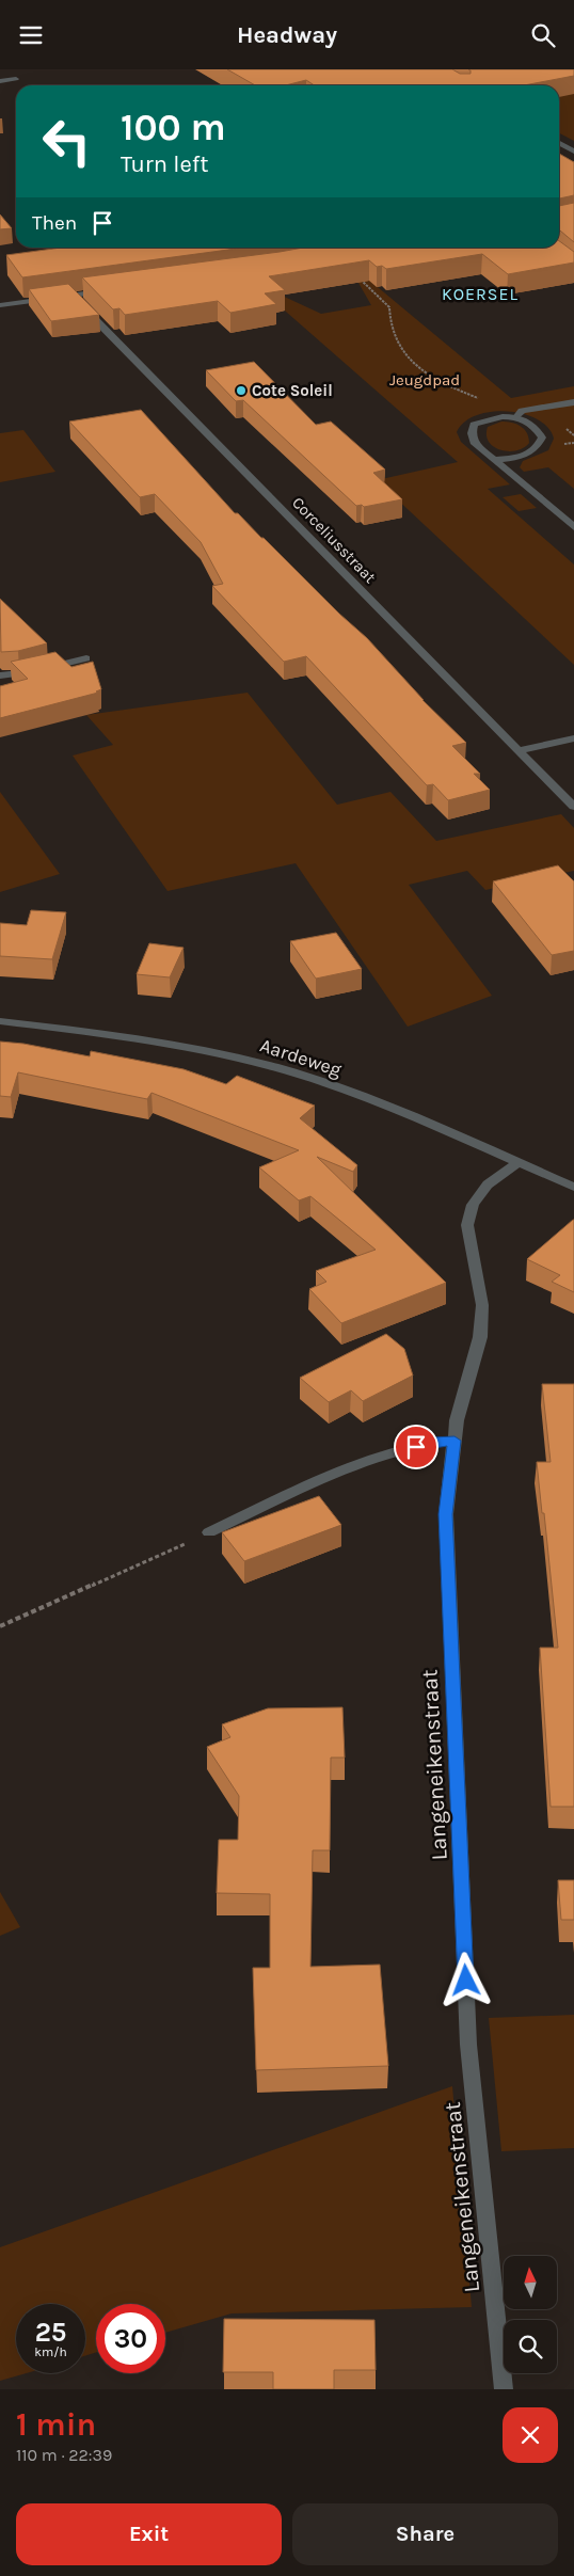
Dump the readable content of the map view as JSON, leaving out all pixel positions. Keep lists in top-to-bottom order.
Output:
{
  "streets": {
    "street": ["Corceliusstraat", "Aardeweg", "Langeneikenstraat"]
  },
  "crossings": [
    ["Aardeweg", "Langeneikenstraat"]
  ],
  "districts": ["KOERSEL"],
  "parks": ["Jeugdpad"],
  "places": ["Cote Soleil"],
  "north": "top",
  "page": {
    "header": "Headway",
    "turn": ["100 m", "Turn left"],
    "then": "Then",
    "speed": "25 km/h",
    "limit": "30",
    "heading": ["1 min", "110 m · 22:39"],
    "buttons": ["Exit", "Share"]
  }
}
